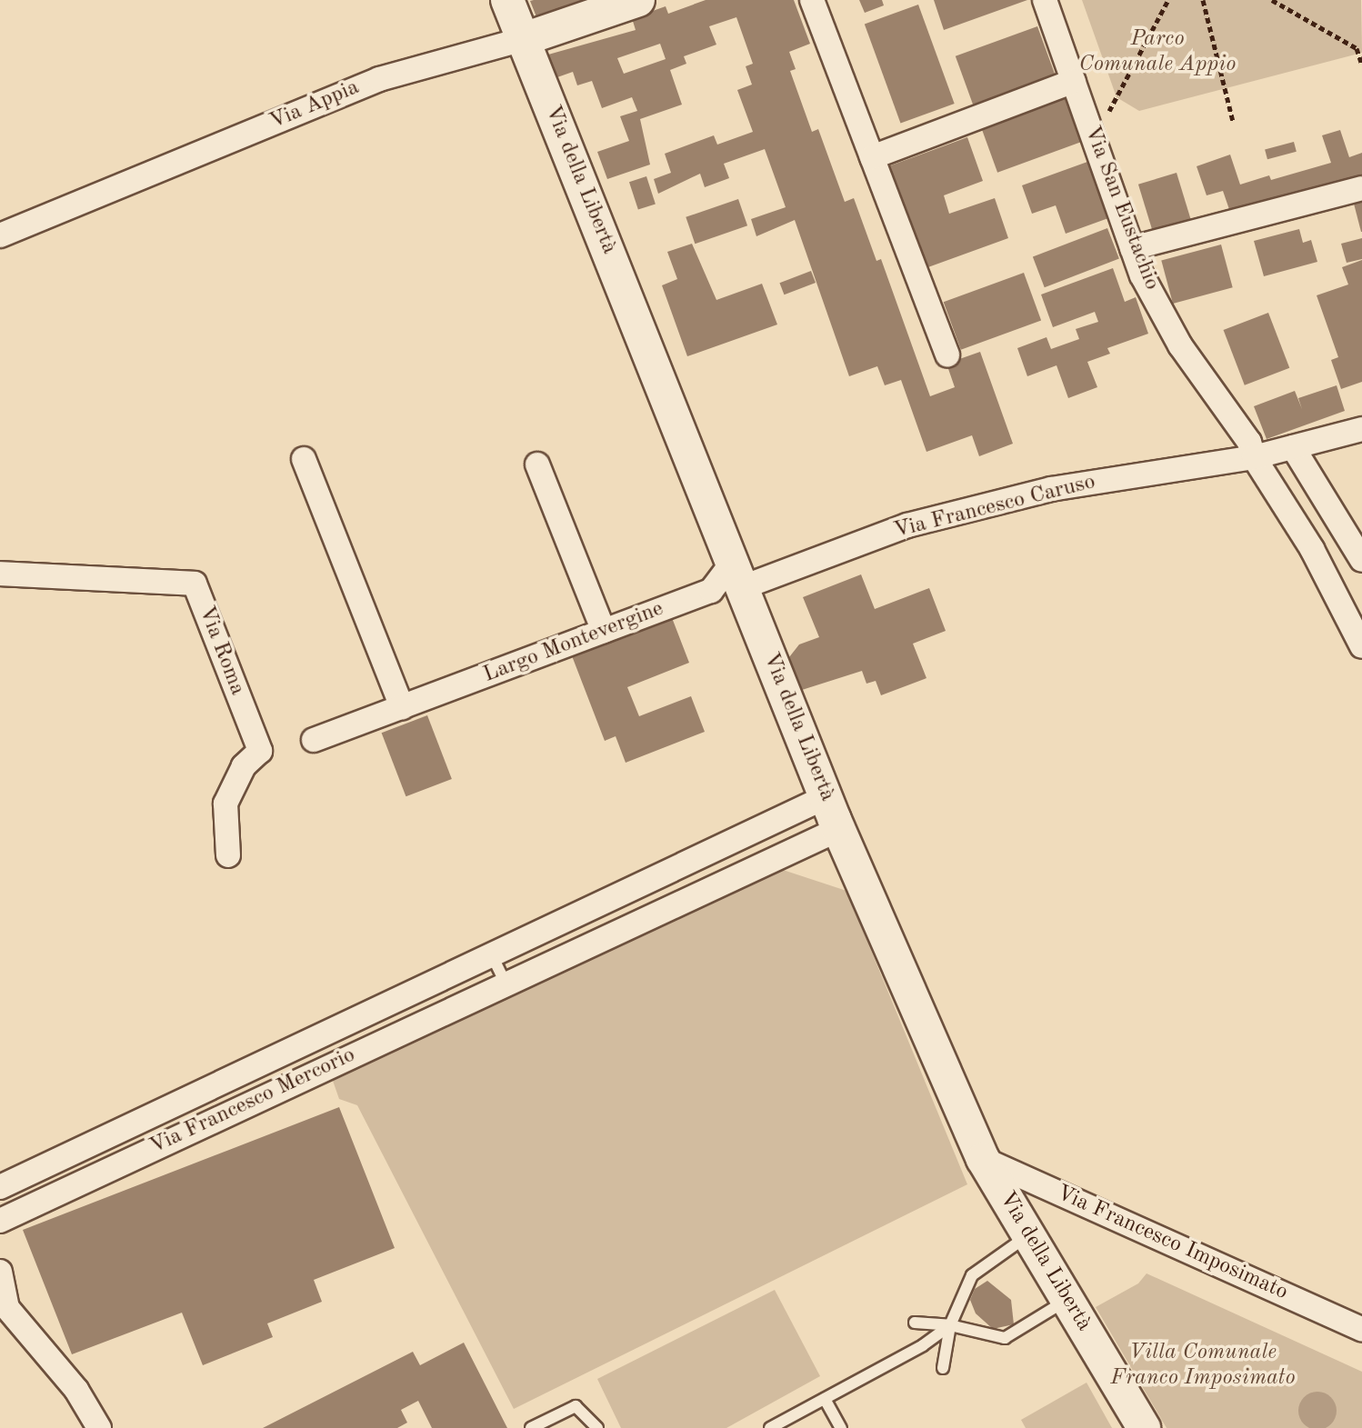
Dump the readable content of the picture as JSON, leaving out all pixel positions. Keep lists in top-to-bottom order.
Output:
{
  "streets": {
    "main road": ["Via Appia", "Via della Libertà"],
    "street": [
      "Via San Eustachio",
      "Via Francesco Caruso",
      "Largo Montevergine",
      "Via Roma",
      "Via Francesco Mercorio",
      "Via Francesco Imposimato"
    ]
  },
  "crossings": [
    ["Via Appia", "Via della Libertà"],
    ["Via della Libertà", "Via Francesco Caruso"],
    ["Via della Libertà", "Largo Montevergine"],
    ["Via della Libertà", "Via Francesco Mercorio"],
    ["Via della Libertà", "Via Francesco Imposimato"],
    ["Via San Eustachio", "Via Francesco Caruso"],
    ["Via Francesco Caruso", "Largo Montevergine"]
  ],
  "parks": ["Parco Comunale Appio", "Villa Comunale Franco Imposimato"]
}
